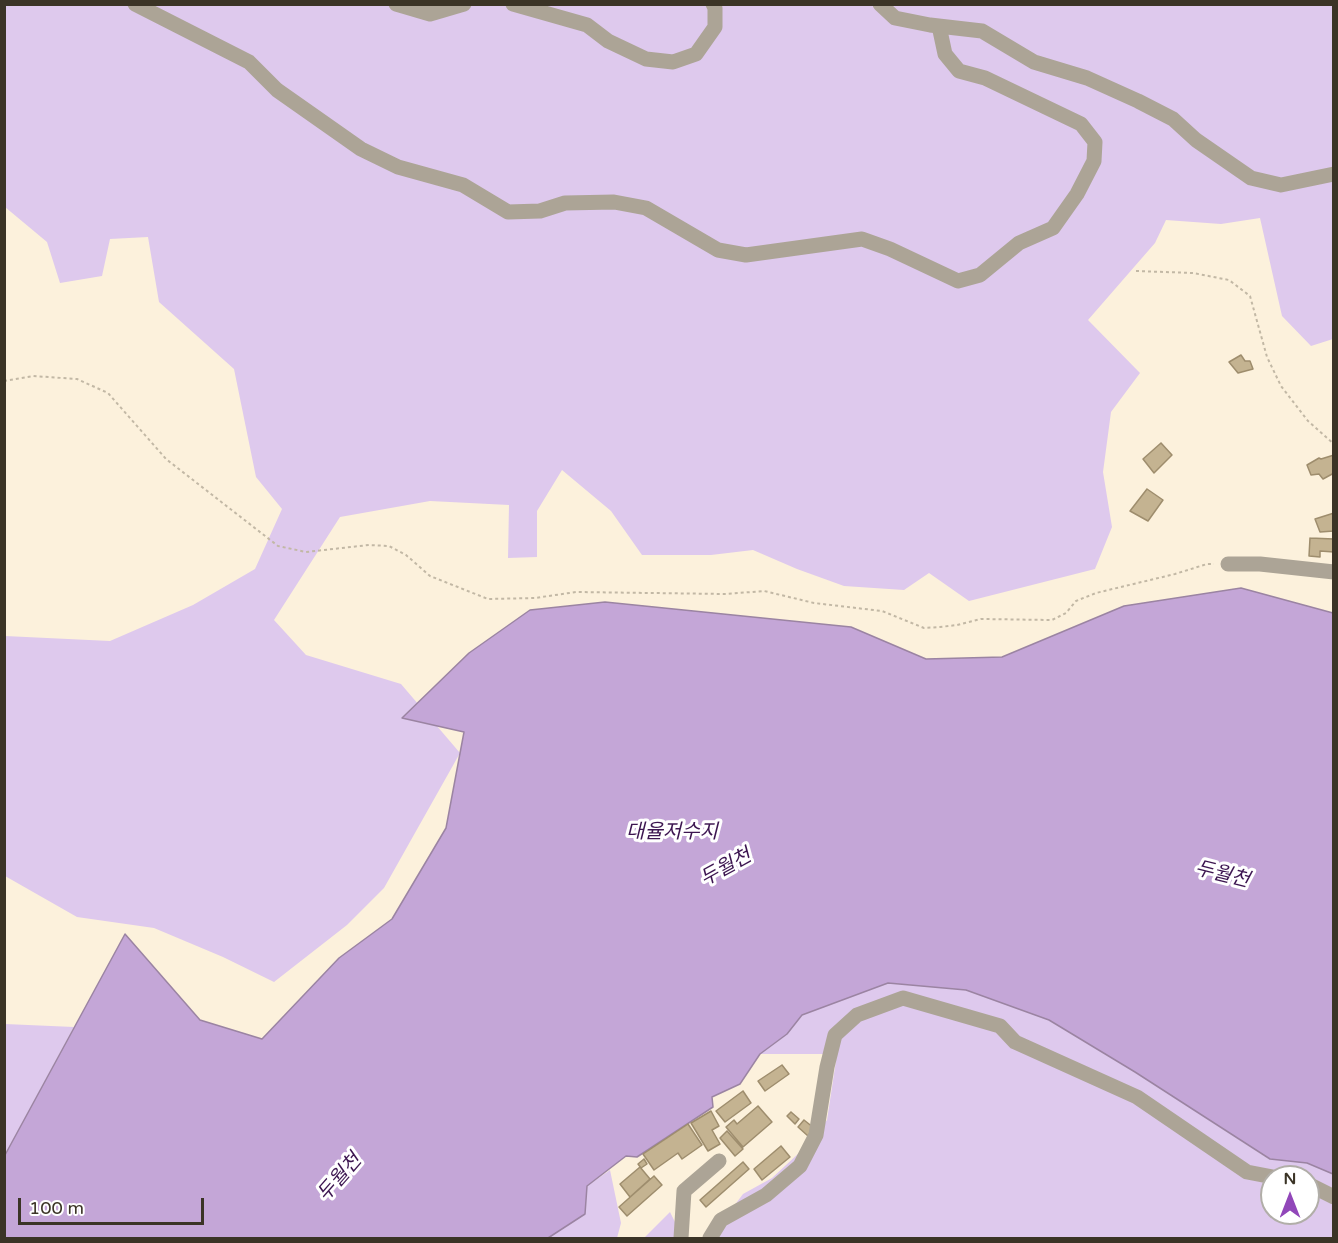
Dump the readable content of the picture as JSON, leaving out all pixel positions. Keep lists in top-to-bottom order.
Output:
{
  "water": ["대율저수지", "두월천"],
  "scale_bar": "100 m",
  "north": "top"
}
